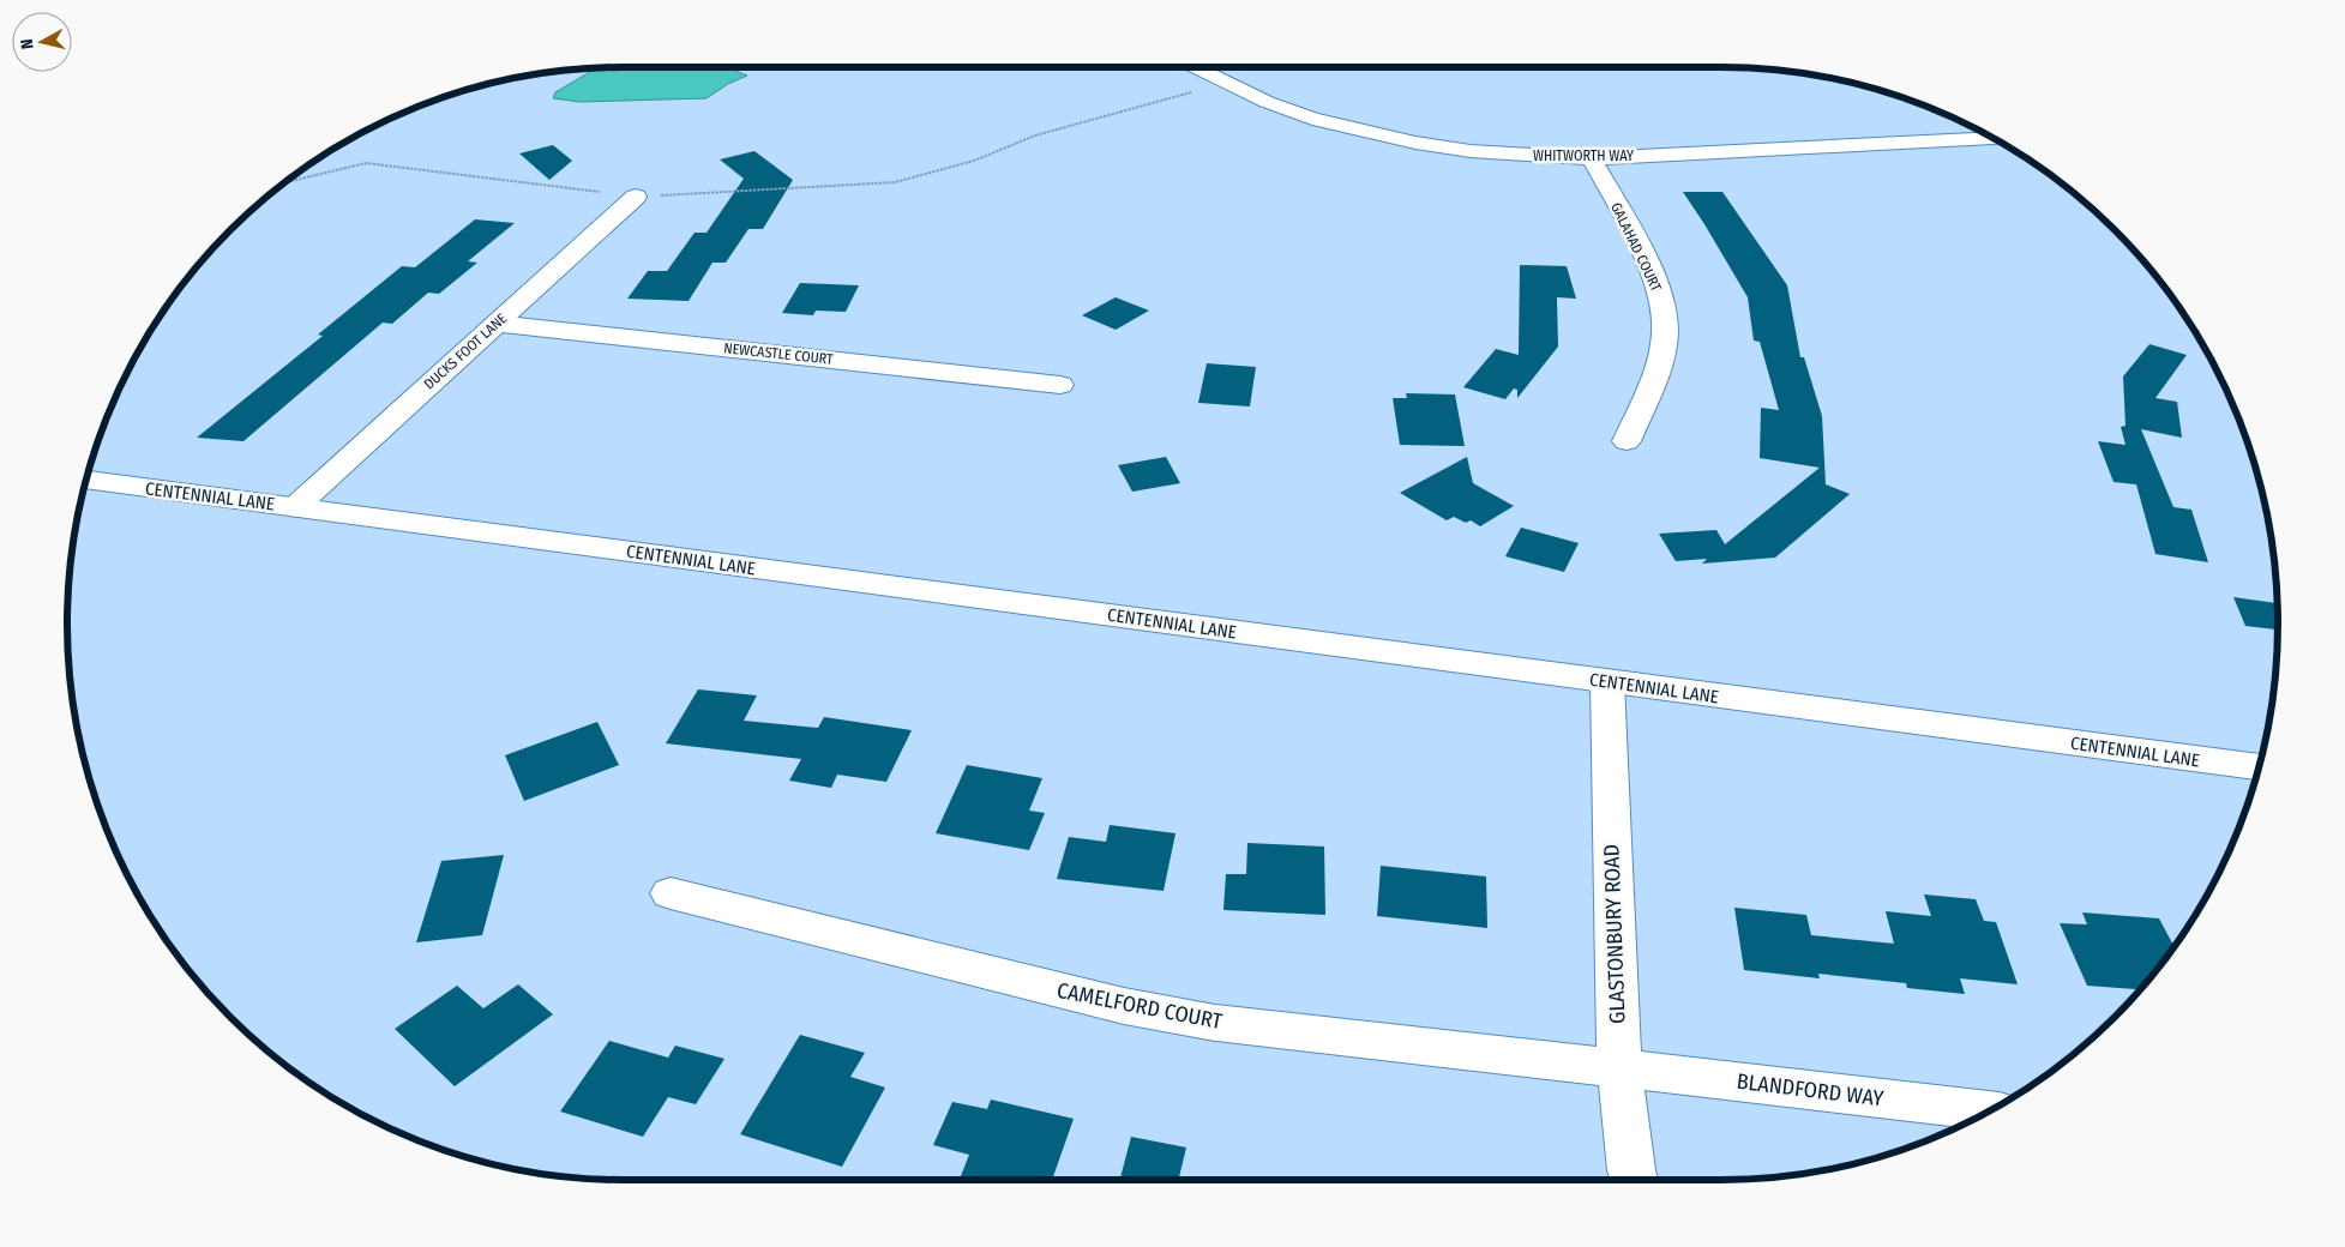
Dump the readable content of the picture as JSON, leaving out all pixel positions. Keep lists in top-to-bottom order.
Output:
{
  "streets": {
    "street": [
      "WHITWORTH WAY",
      "GALAHAD COURT",
      "DUCKS FOOT LANE",
      "NEWCASTLE COURT",
      "CENTENNIAL LANE",
      "GLASTONBURY ROAD",
      "CAMELFORD COURT",
      "BLANDFORD WAY"
    ]
  },
  "crossings": [
    ["WHITWORTH WAY", "GALAHAD COURT"],
    ["DUCKS FOOT LANE", "NEWCASTLE COURT"],
    ["DUCKS FOOT LANE", "CENTENNIAL LANE"],
    ["CENTENNIAL LANE", "GLASTONBURY ROAD"],
    ["GLASTONBURY ROAD", "CAMELFORD COURT"],
    ["GLASTONBURY ROAD", "BLANDFORD WAY"],
    ["CAMELFORD COURT", "BLANDFORD WAY"]
  ],
  "north": "left"
}
